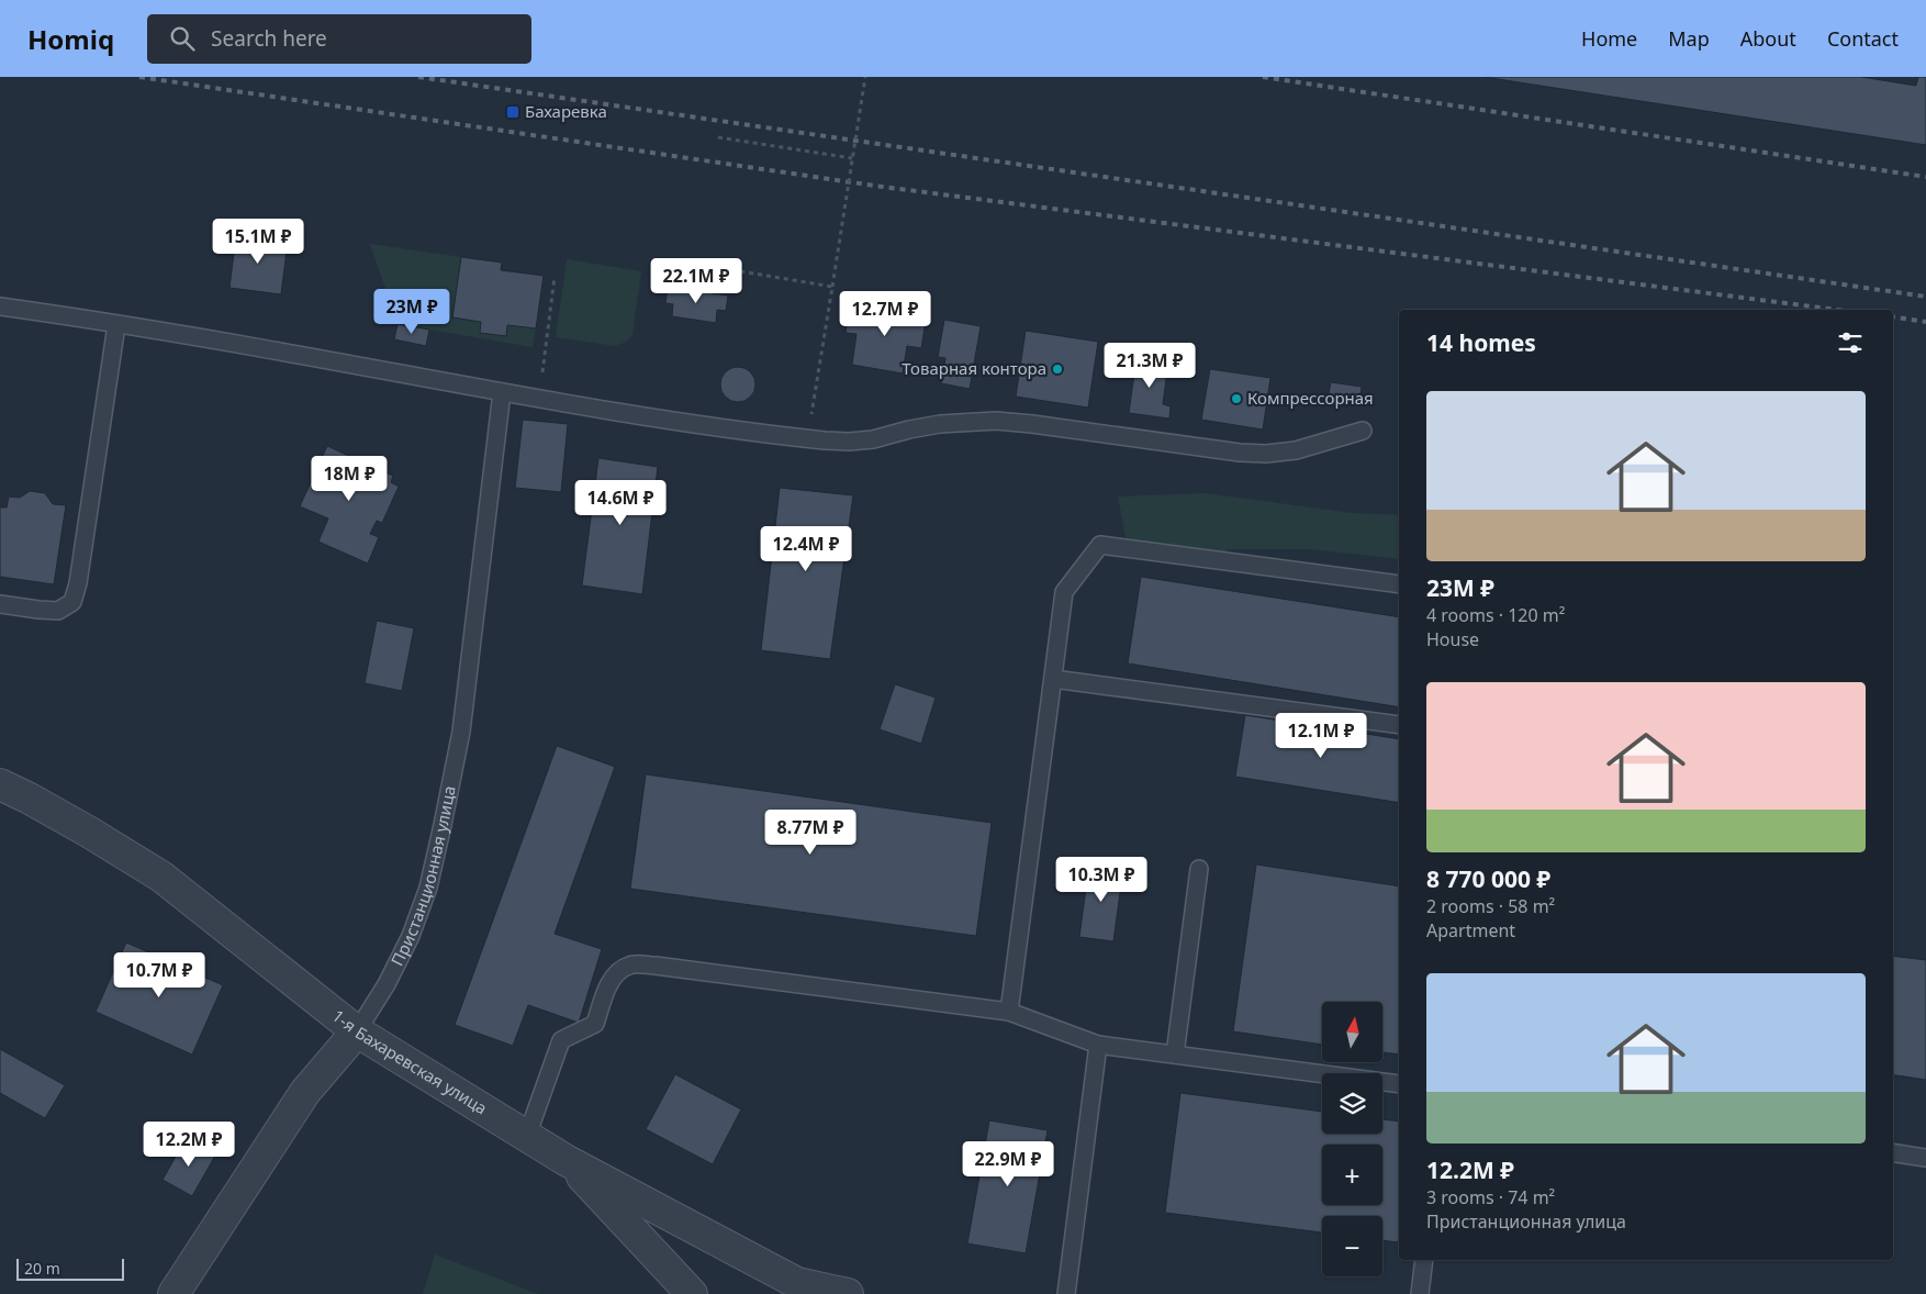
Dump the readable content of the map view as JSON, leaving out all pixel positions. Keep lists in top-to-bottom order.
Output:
{
  "streets": {
    "street": ["Пристанционная улица", "1-я Бахаревская улица"]
  },
  "crossings": [
    ["Пристанционная улица", "1-я Бахаревская улица"]
  ],
  "places": {
    "transit": ["Бахаревка"],
    "other": ["Товарная контора", "Компрессорная"]
  },
  "scale_bar": "20 m",
  "north": "top",
  "page": {
    "header": "Homiq",
    "search": "Search here",
    "nav": [
      "Home",
      "Map",
      "About",
      "Contact"
    ],
    "price": [
      "15.1M ₽",
      "22.1M ₽",
      "23M ₽",
      "12.7M ₽",
      "21.3M ₽",
      "18M ₽",
      "14.6M ₽",
      "12.4M ₽",
      "12.1M ₽",
      "8.77M ₽",
      "10.3M ₽",
      "10.7M ₽",
      "12.2M ₽",
      "22.9M ₽"
    ],
    "heading": "14 homes",
    "list": [
      {
        "name": "23M ₽",
        "note": "4 rooms · 120 m² · House"
      },
      {
        "name": "8 770 000 ₽",
        "note": "2 rooms · 58 m² · Apartment"
      },
      {
        "name": "12.2M ₽",
        "note": "3 rooms · 74 m² · Пристанционная улица"
      }
    ],
    "map_buttons": ["+", "−"],
    "scale": "20 m"
  }
}
